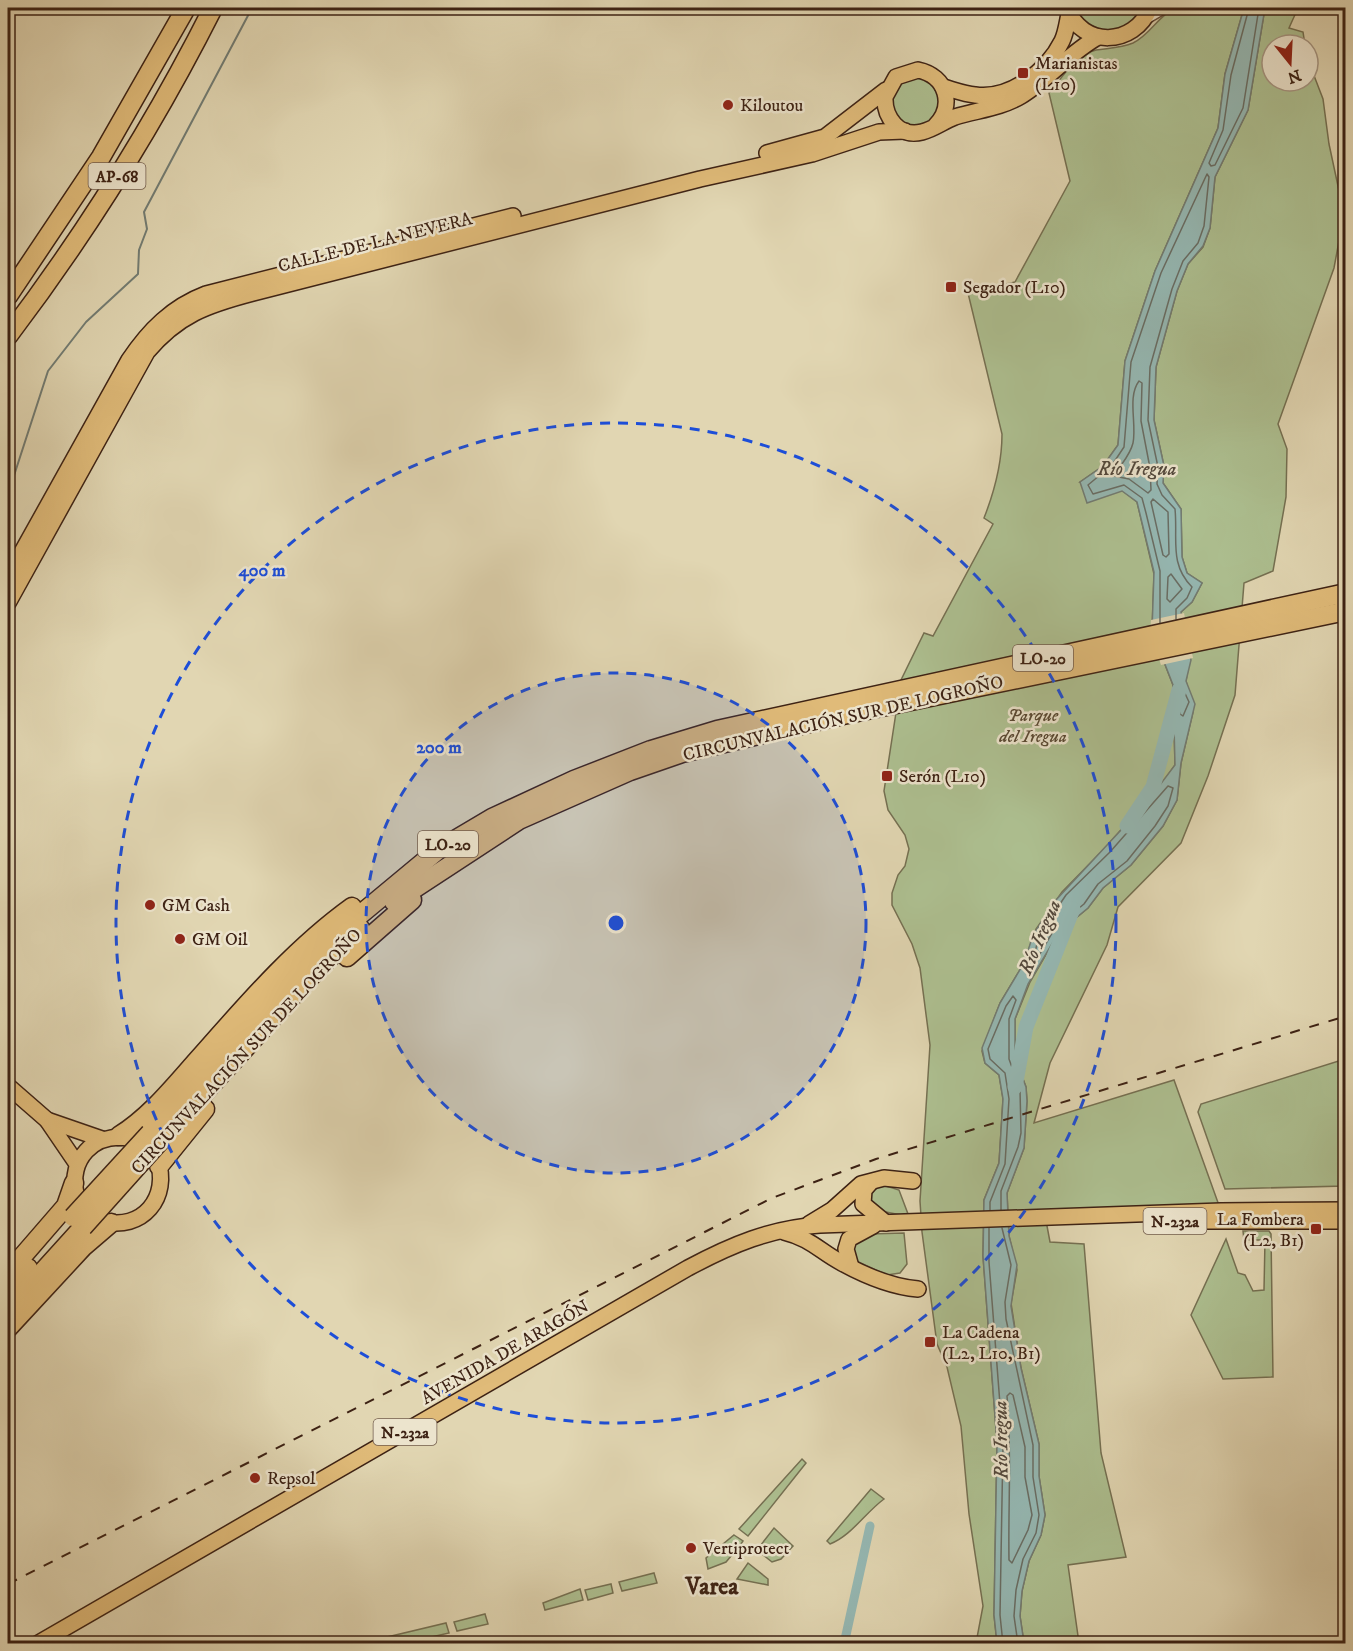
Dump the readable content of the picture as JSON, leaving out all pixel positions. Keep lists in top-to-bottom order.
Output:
{
  "streets": {
    "highway": ["AP-68", "LO-20", "CIRCUNVALACIÓN SUR DE LOGROÑO"],
    "main road": ["CALLE DE LA NEVERA", "N-232a", "AVENIDA DE ARAGÓN"]
  },
  "crossings": [
    ["N-232a", "AVENIDA DE ARAGÓN"]
  ],
  "districts": ["Varea"],
  "water": ["Río Iregua"],
  "parks": ["Parque del Iregua"],
  "places": {
    "transit": [
      "Marianistas (L10)",
      "Segador (L10)",
      "Serón (L10)",
      "La Fombera (L2, B1)",
      "La Cadena (L2, L10, B1)"
    ],
    "other": [
      "Kiloutou",
      "GM Cash",
      "GM Oil",
      "Repsol",
      "Vertiprotect"
    ]
  },
  "north": "bottom",
  "rings": ["400 m", "200 m"]
}
